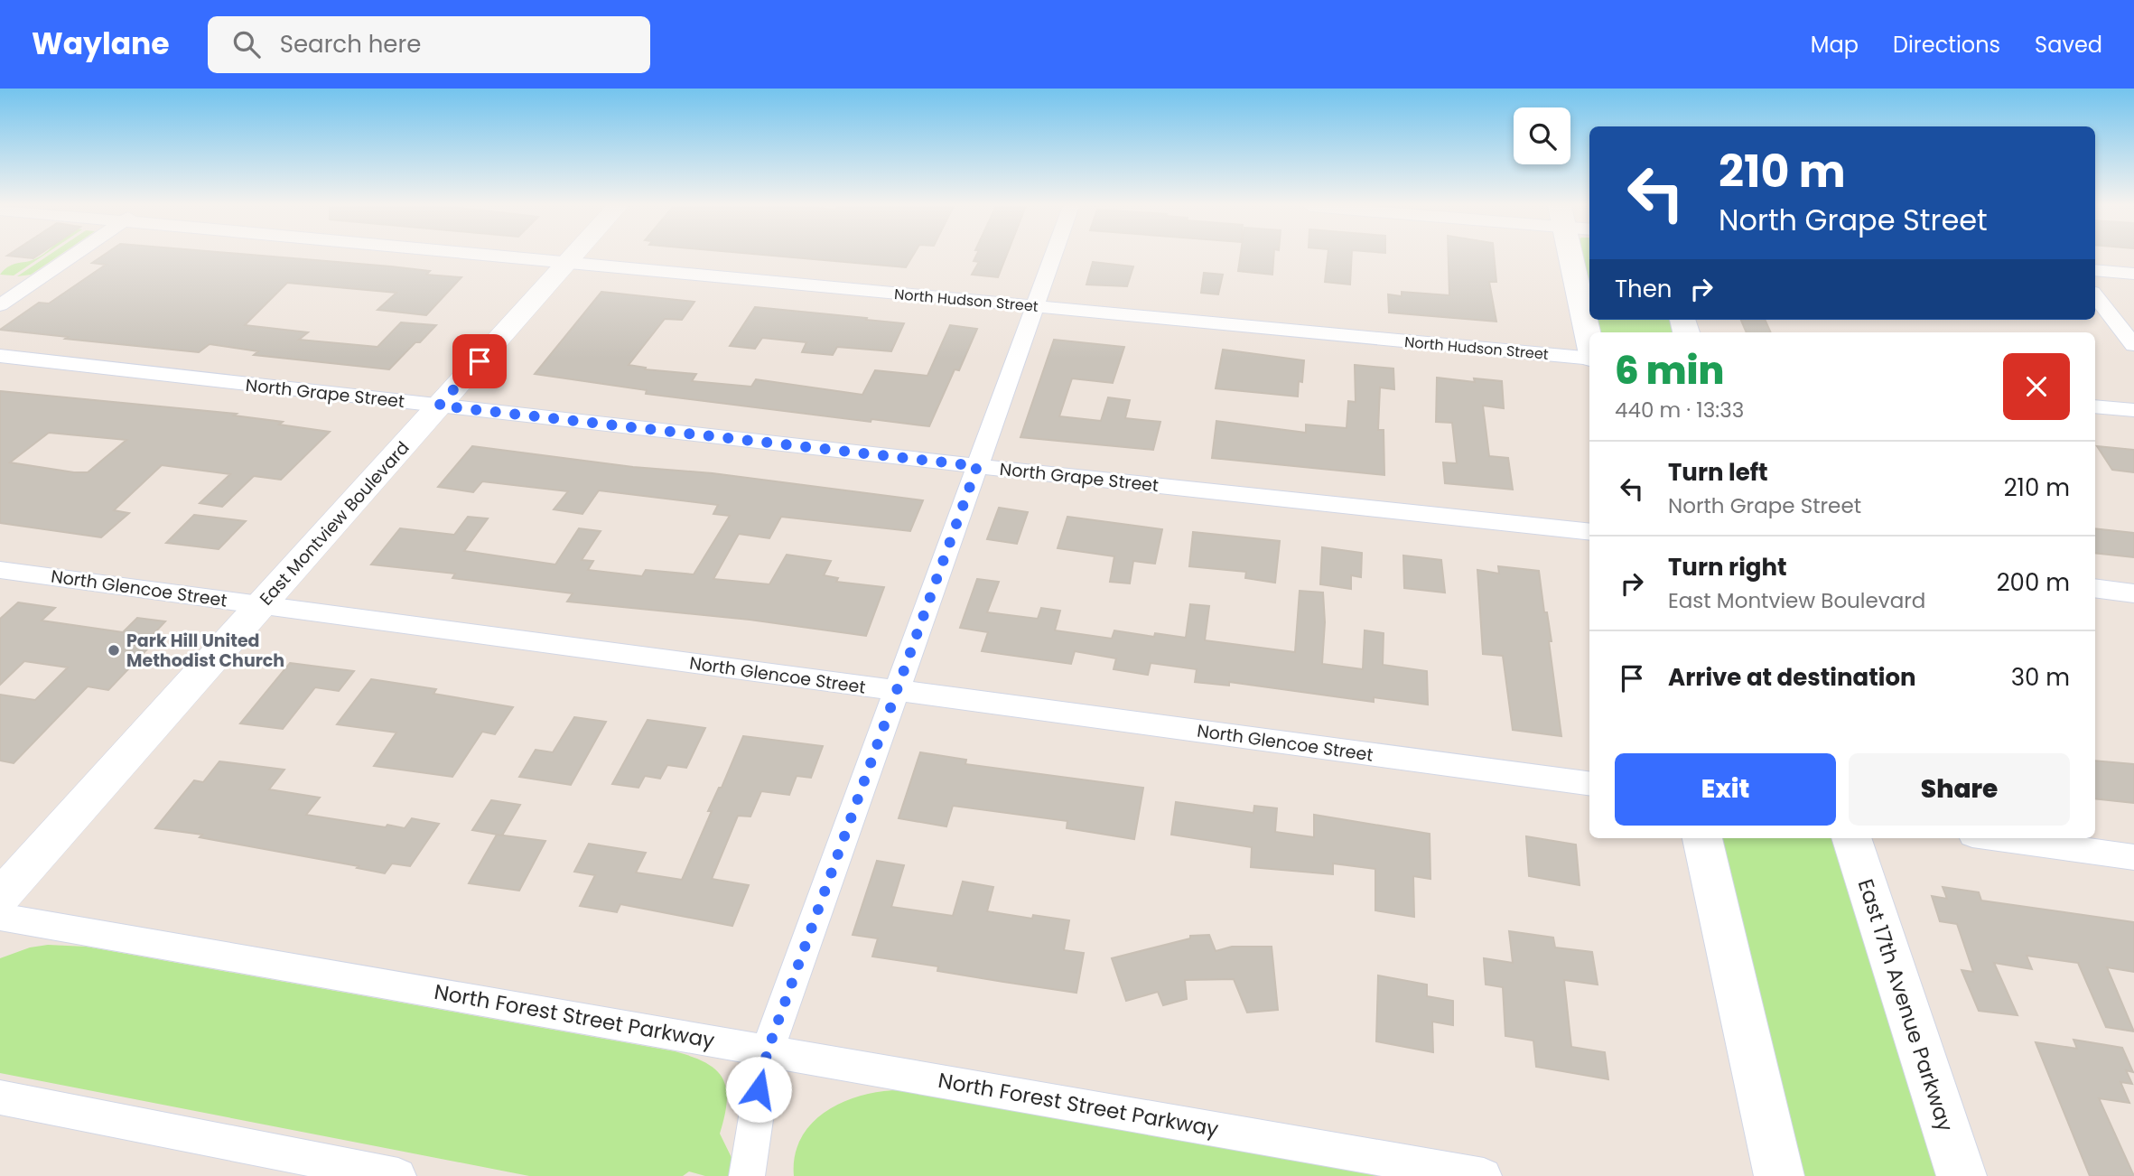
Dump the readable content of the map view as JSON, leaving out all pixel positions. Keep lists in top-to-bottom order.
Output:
{
  "streets": {
    "main road": ["East 17th Avenue Parkway"],
    "street": [
      "North Hudson Street",
      "North Grape Street",
      "East Montview Boulevard",
      "North Glencoe Street",
      "North Forest Street Parkway"
    ]
  },
  "crossings": [
    ["North Hudson Street", "East Montview Boulevard"],
    ["North Grape Street", "East Montview Boulevard"],
    ["East Montview Boulevard", "North Glencoe Street"]
  ],
  "places": ["Park Hill United Methodist Church"],
  "page": {
    "header": "Waylane",
    "search": "Search here",
    "nav": ["Map", "Directions", "Saved"],
    "turn": ["210 m", "North Grape Street"],
    "then": "Then",
    "heading": ["6 min", "440 m · 13:33"],
    "list": [
      {
        "name": "Turn left",
        "note": "North Grape Street",
        "value": "210 m"
      },
      {
        "name": "Turn right",
        "note": "East Montview Boulevard",
        "value": "200 m"
      },
      {
        "name": "Arrive at destination",
        "value": "30 m"
      }
    ],
    "buttons": ["Exit", "Share"]
  }
}
